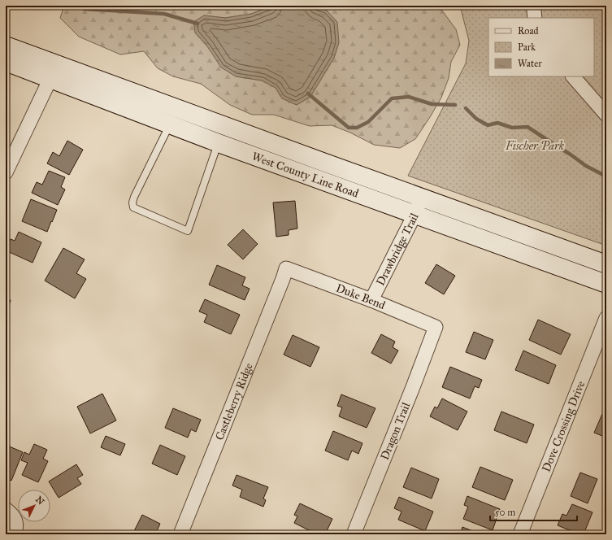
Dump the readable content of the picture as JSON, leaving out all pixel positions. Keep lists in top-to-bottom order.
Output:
{
  "streets": {
    "main road": ["West County Line Road"],
    "street": [
      "Drawbridge Trail",
      "Duke Bend",
      "Castleberry Ridge",
      "Dove Crossing Drive",
      "Dragon Trail"
    ]
  },
  "crossings": [
    ["West County Line Road", "Drawbridge Trail"],
    ["Drawbridge Trail", "Duke Bend"],
    ["Duke Bend", "Castleberry Ridge"],
    ["Duke Bend", "Dragon Trail"]
  ],
  "parks": ["Fischer Park"],
  "legend": ["Road", "Park", "Water"],
  "scale_bar": "50 m",
  "north": "top right"
}
